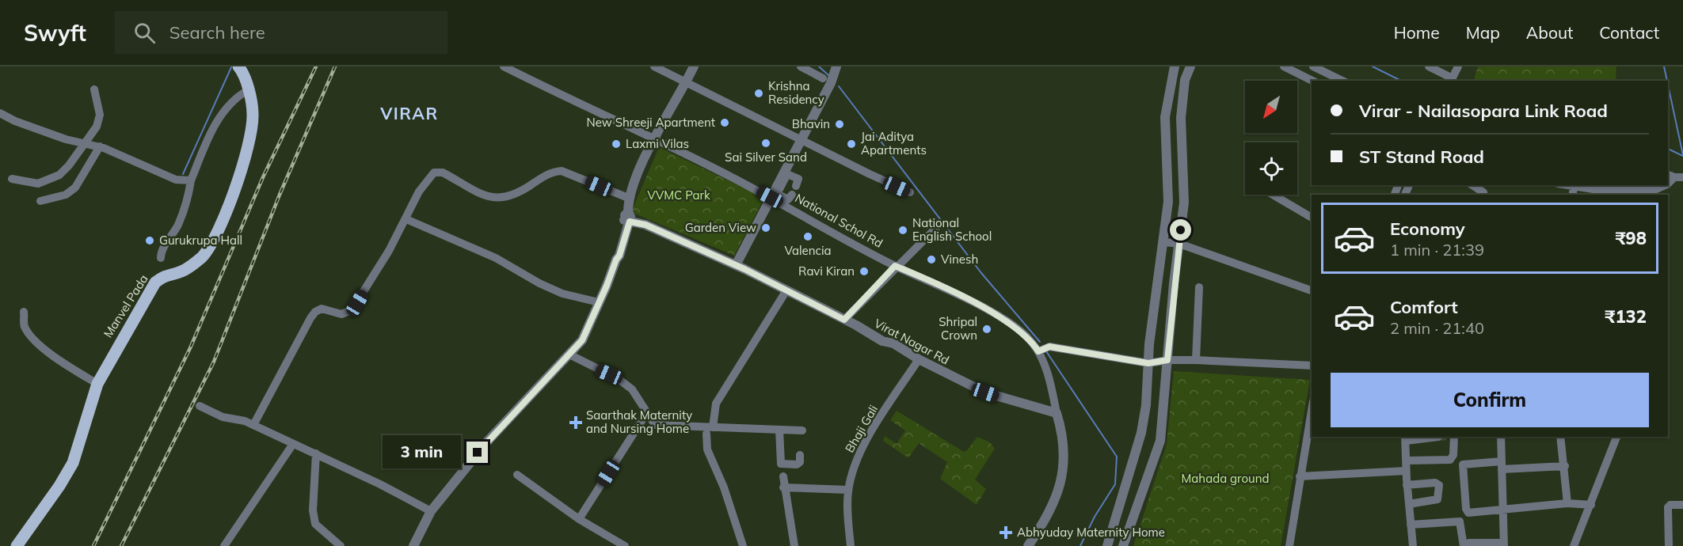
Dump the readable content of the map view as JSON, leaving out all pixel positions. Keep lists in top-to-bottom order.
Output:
{
  "streets": {
    "main road": ["Manvel Pada"],
    "street": ["National Schol Rd", "Virat Nagar Rd", "Bhaji Gali"]
  },
  "crossings": [
    ["National Schol Rd", "Virat Nagar Rd"],
    ["Virat Nagar Rd", "Bhaji Gali"]
  ],
  "districts": ["VIRAR"],
  "parks": ["VVMC Park", "Mahada ground"],
  "places": {
    "other": [
      "Krishna Residency",
      "New Shreeji Apartment",
      "Bhavin",
      "Sai Silver Sand",
      "Laxmi Vilas",
      "Jai Aditya Apartments",
      "Garden View",
      "National English School",
      "Valencia",
      "Gurukrupa Hall",
      "Vinesh",
      "Ravi Kiran",
      "Shripal Crown"
    ],
    "health": ["Saarthak Maternity and Nursing Home", "Abhyuday Maternity Home"]
  },
  "north": "bottom left",
  "page": {
    "header": "Swyft",
    "search": "Search here",
    "nav": [
      "Home",
      "Map",
      "About",
      "Contact"
    ],
    "banner": ["Virar - Nailasopara Link Road", "ST Stand Road"],
    "list": [
      {
        "name": "Economy",
        "note": "1 min · 21:39",
        "value": "₹98"
      },
      {
        "name": "Comfort",
        "note": "2 min · 21:40",
        "value": "₹132"
      }
    ],
    "buttons": "Confirm",
    "bubble": "3 min"
  }
}
